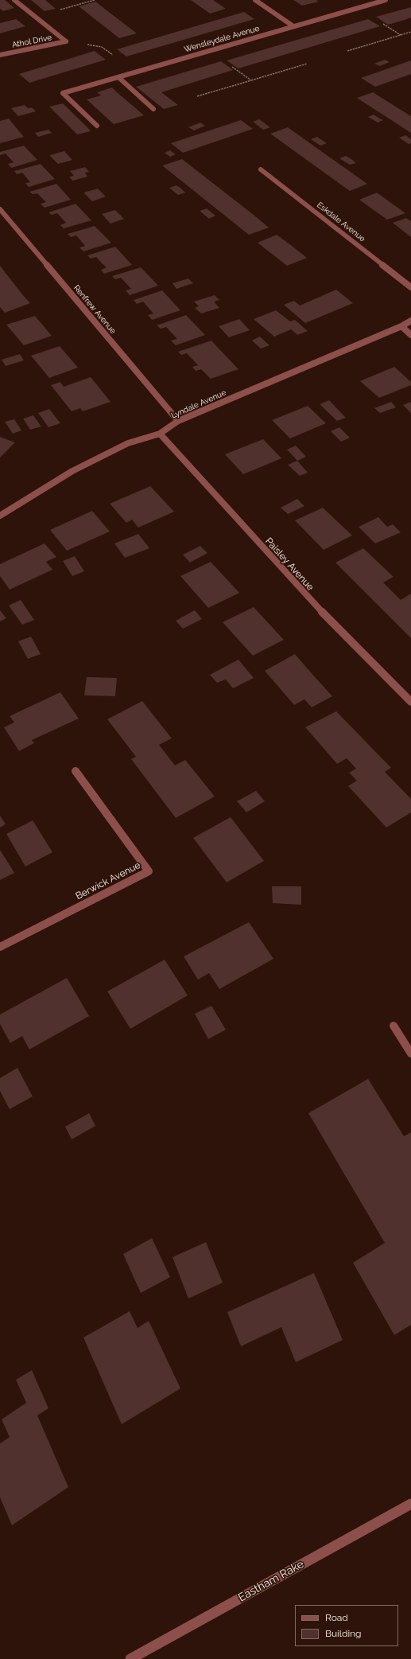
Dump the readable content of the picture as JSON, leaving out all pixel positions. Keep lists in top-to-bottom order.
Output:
{
  "streets": {
    "street": [
      "Wensleydale Avenue",
      "Athol Drive",
      "Eskdale Avenue",
      "Renfrew Avenue",
      "Lyndale Avenue",
      "Paisley Avenue",
      "Berwick Avenue",
      "Eastham Rake"
    ]
  },
  "crossings": [
    ["Renfrew Avenue", "Lyndale Avenue"],
    ["Lyndale Avenue", "Paisley Avenue"]
  ],
  "legend": ["Road", "Building"]
}
